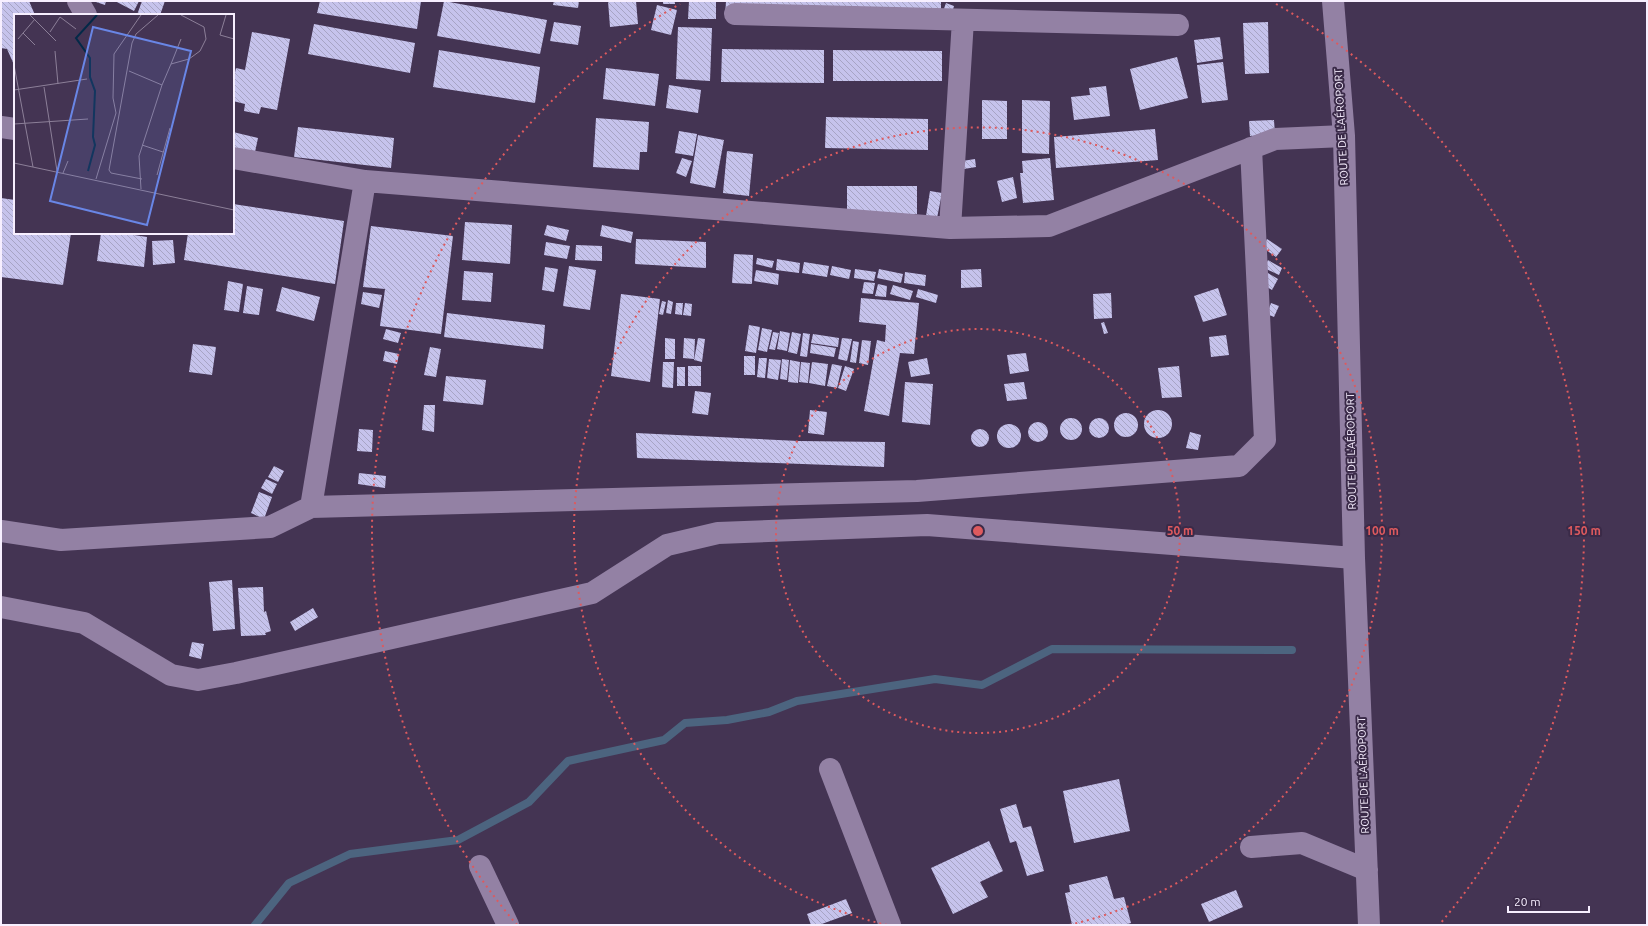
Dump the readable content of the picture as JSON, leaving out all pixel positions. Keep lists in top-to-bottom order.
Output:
{
  "streets": {
    "street": ["ROUTE DE L'AÉROPORT"]
  },
  "scale_bar": "20 m",
  "rings": ["50 m", "100 m", "150 m"]
}
